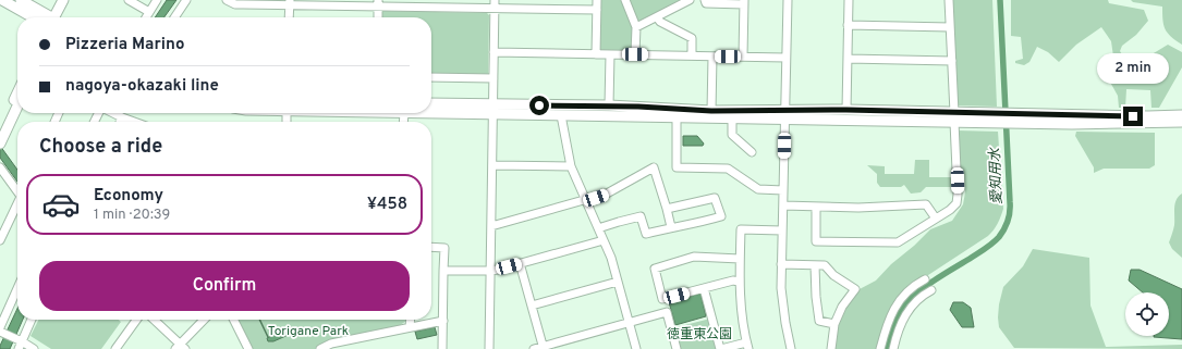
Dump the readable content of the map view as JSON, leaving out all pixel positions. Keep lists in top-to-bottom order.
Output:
{
  "water": ["愛知用水"],
  "parks": ["Torigane Park", "徳重東公園"],
  "page": {
    "banner": ["Pizzeria Marino", "nagoya-okazaki line"],
    "bubble": "2 min",
    "heading": "Choose a ride",
    "list": [
      {
        "name": "Economy",
        "note": "1 min · 20:39",
        "value": "¥458"
      }
    ],
    "buttons": "Confirm"
  }
}
